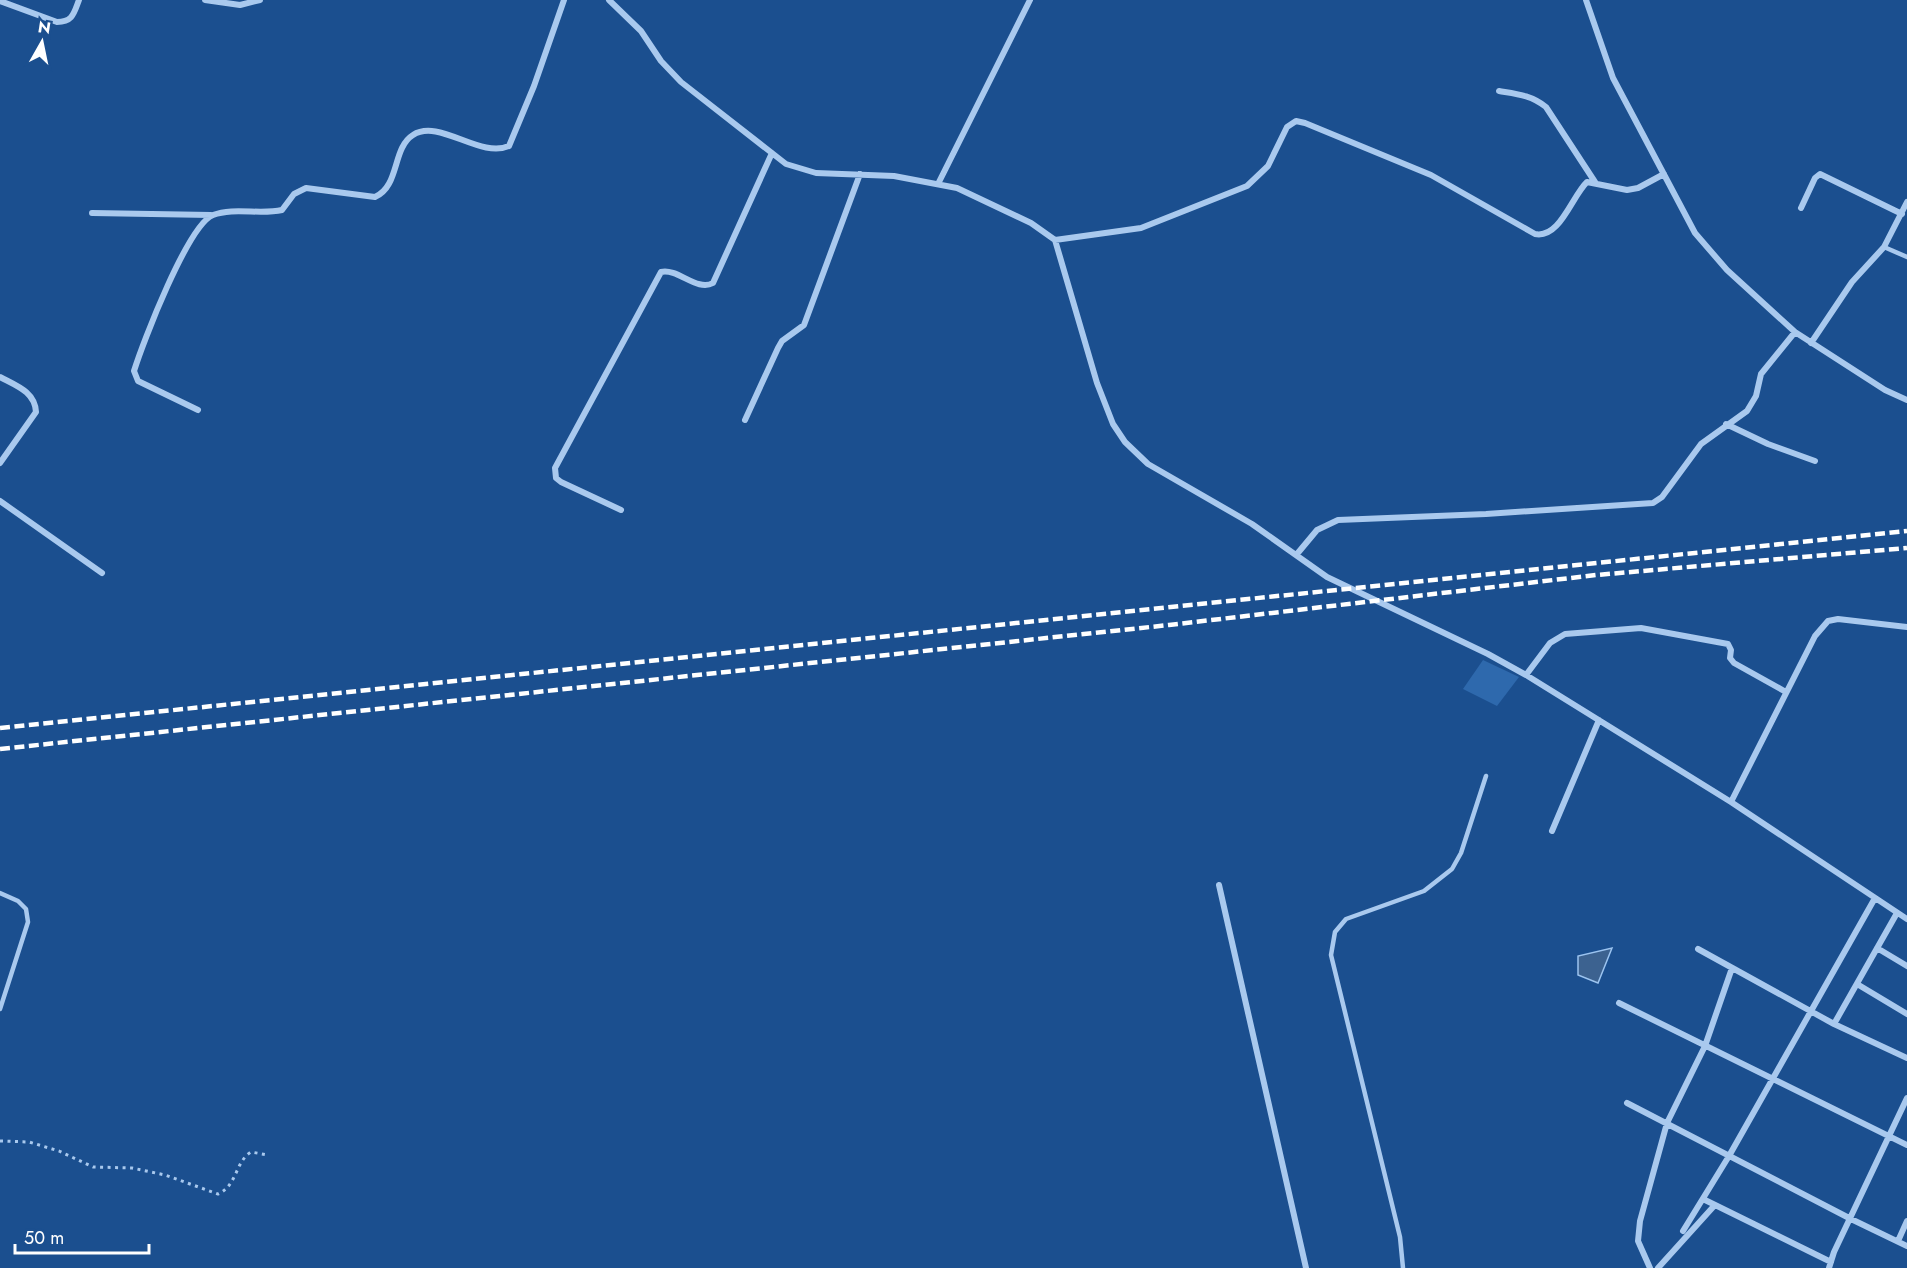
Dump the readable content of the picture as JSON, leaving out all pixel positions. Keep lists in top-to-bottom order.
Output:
{
  "scale_bar": "50 m",
  "north": "top"
}
